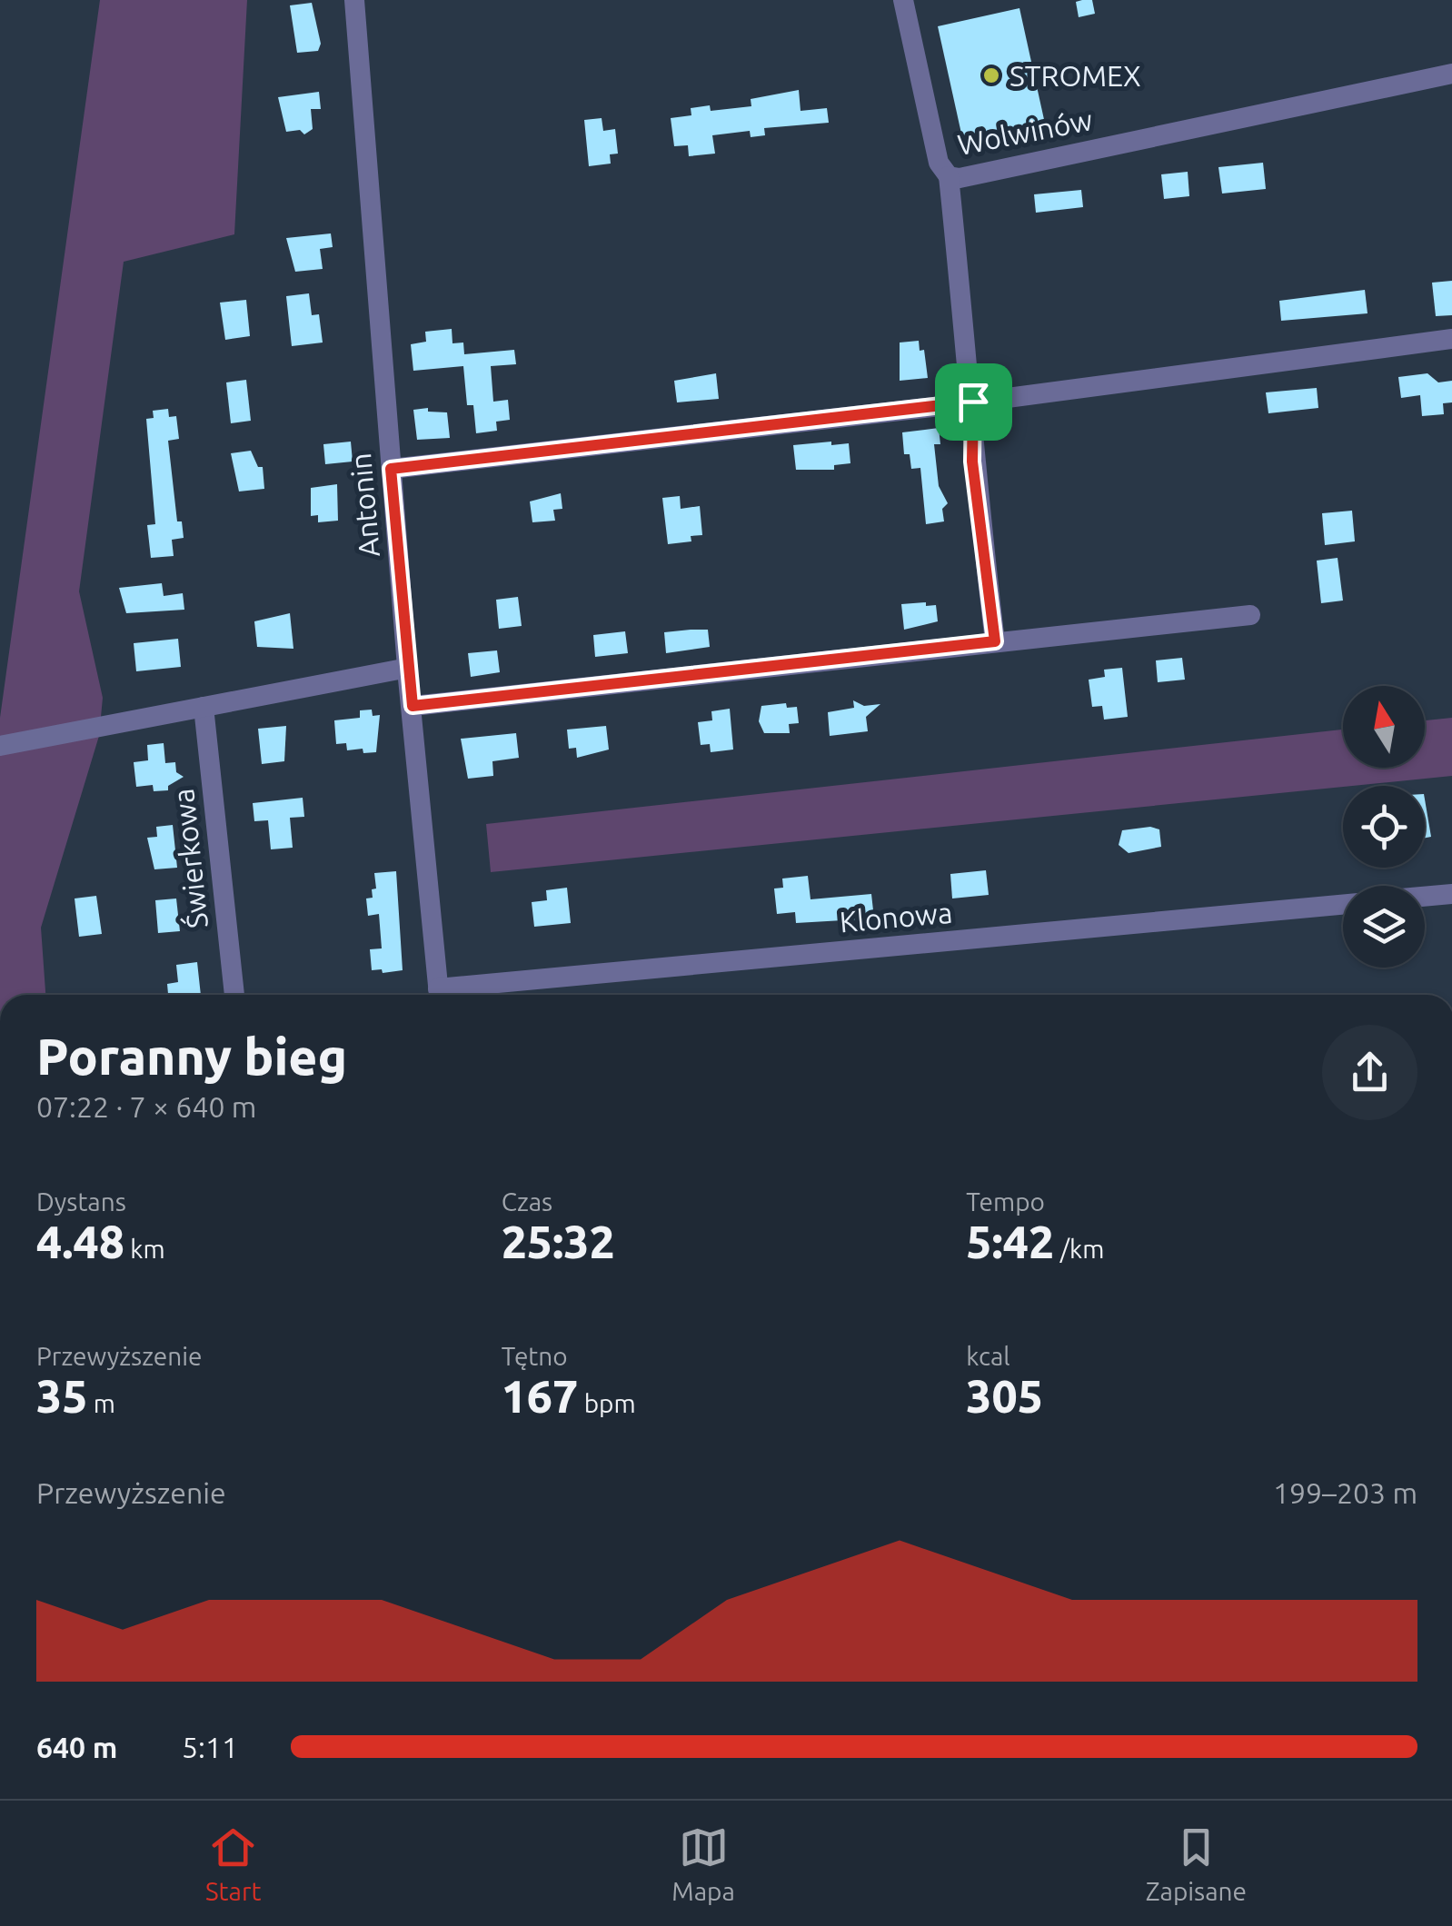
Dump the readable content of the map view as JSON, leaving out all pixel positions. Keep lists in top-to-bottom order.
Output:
{
  "streets": {
    "street": [
      "Wolwinów",
      "Antonin",
      "Świerkowa",
      "Klonowa"
    ]
  },
  "places": ["STROMEX"],
  "north": "top",
  "page": {
    "heading": ["Poranny bieg", "07:22 · 7 × 640 m"],
    "stats": [
      ["Dystans", "4.48 km"],
      ["Czas", "25:32"],
      ["Tempo", "5:42 /km"],
      ["Przewyższenie", "35 m"],
      ["Tętno", "167 bpm"],
      ["kcal", "305"]
    ],
    "chart": ["Przewyższenie", "199–203 m"],
    "list": [
      {
        "name": "640 m",
        "note": "5:11"
      }
    ],
    "tabs": ["Start", "Mapa", "Zapisane"]
  }
}
